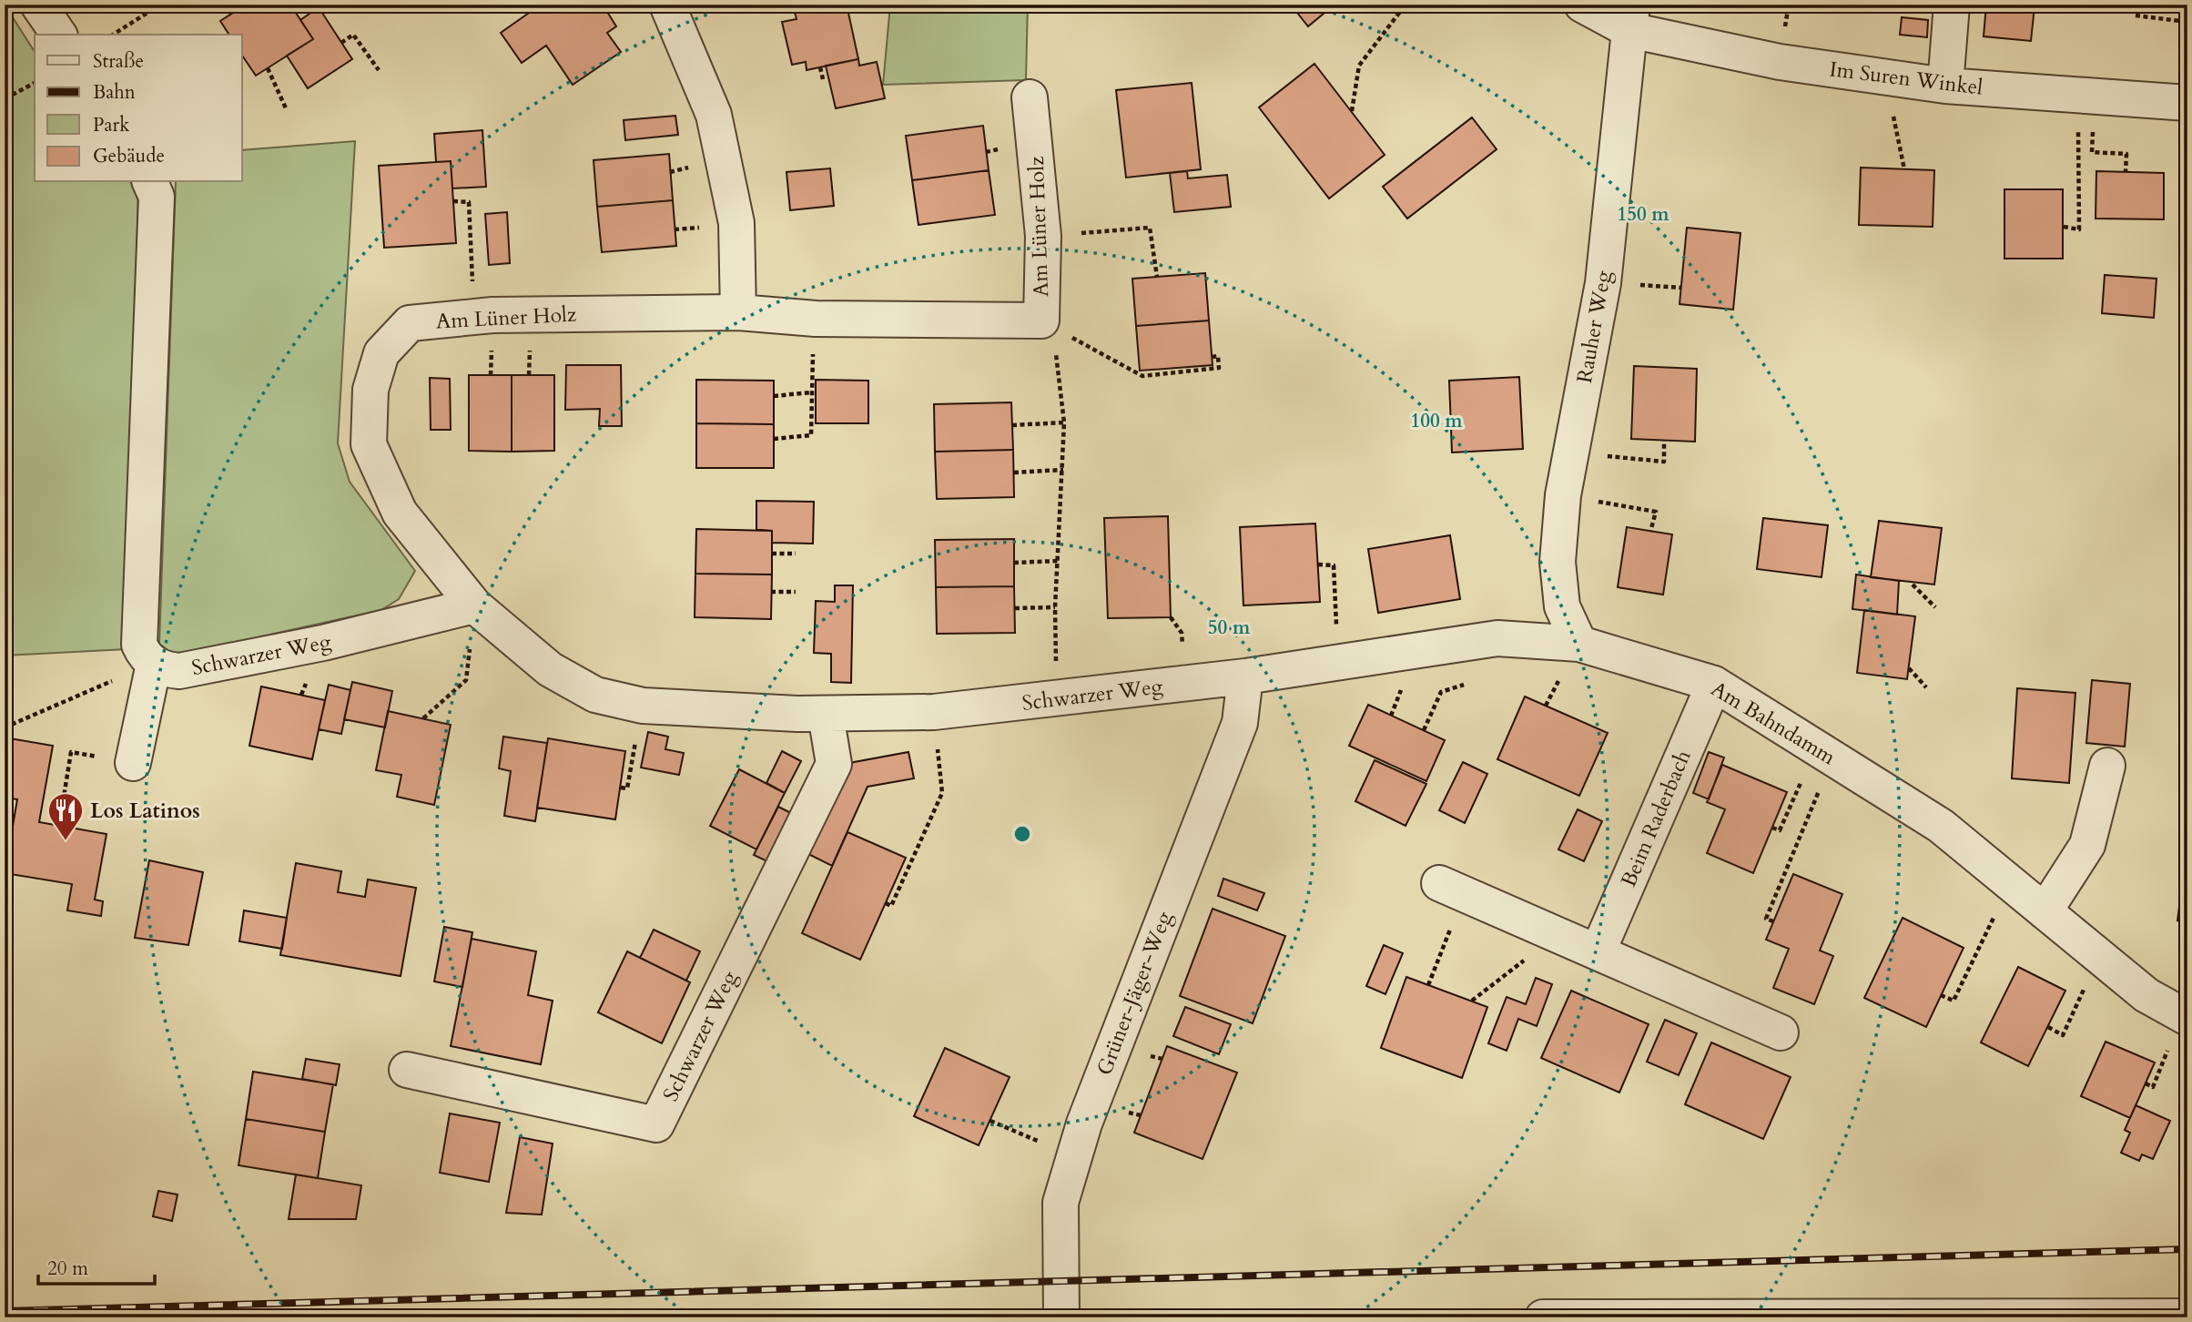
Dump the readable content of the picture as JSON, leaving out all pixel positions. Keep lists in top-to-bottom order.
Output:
{
  "streets": {
    "street": [
      "Im Suren Winkel",
      "Am Lüner Holz",
      "Rauher Weg",
      "Schwarzer Weg",
      "Am Bahndamm",
      "Beim Raderbach",
      "Grüner-Jäger-Weg"
    ]
  },
  "crossings": [
    ["Im Suren Winkel", "Rauher Weg"],
    ["Am Lüner Holz", "Schwarzer Weg"],
    ["Rauher Weg", "Am Bahndamm"],
    ["Schwarzer Weg", "Am Bahndamm"],
    ["Schwarzer Weg", "Grüner-Jäger-Weg"],
    ["Am Bahndamm", "Beim Raderbach"],
    ["Am Bahndamm", "Grüner-Jäger-Weg"]
  ],
  "places": {
    "restaurant": ["Los Latinos"]
  },
  "legend": [
    "Straße",
    "Bahn",
    "Park",
    "Gebäude"
  ],
  "scale_bar": "20 m",
  "rings": ["150 m", "100 m", "50 m"]
}
